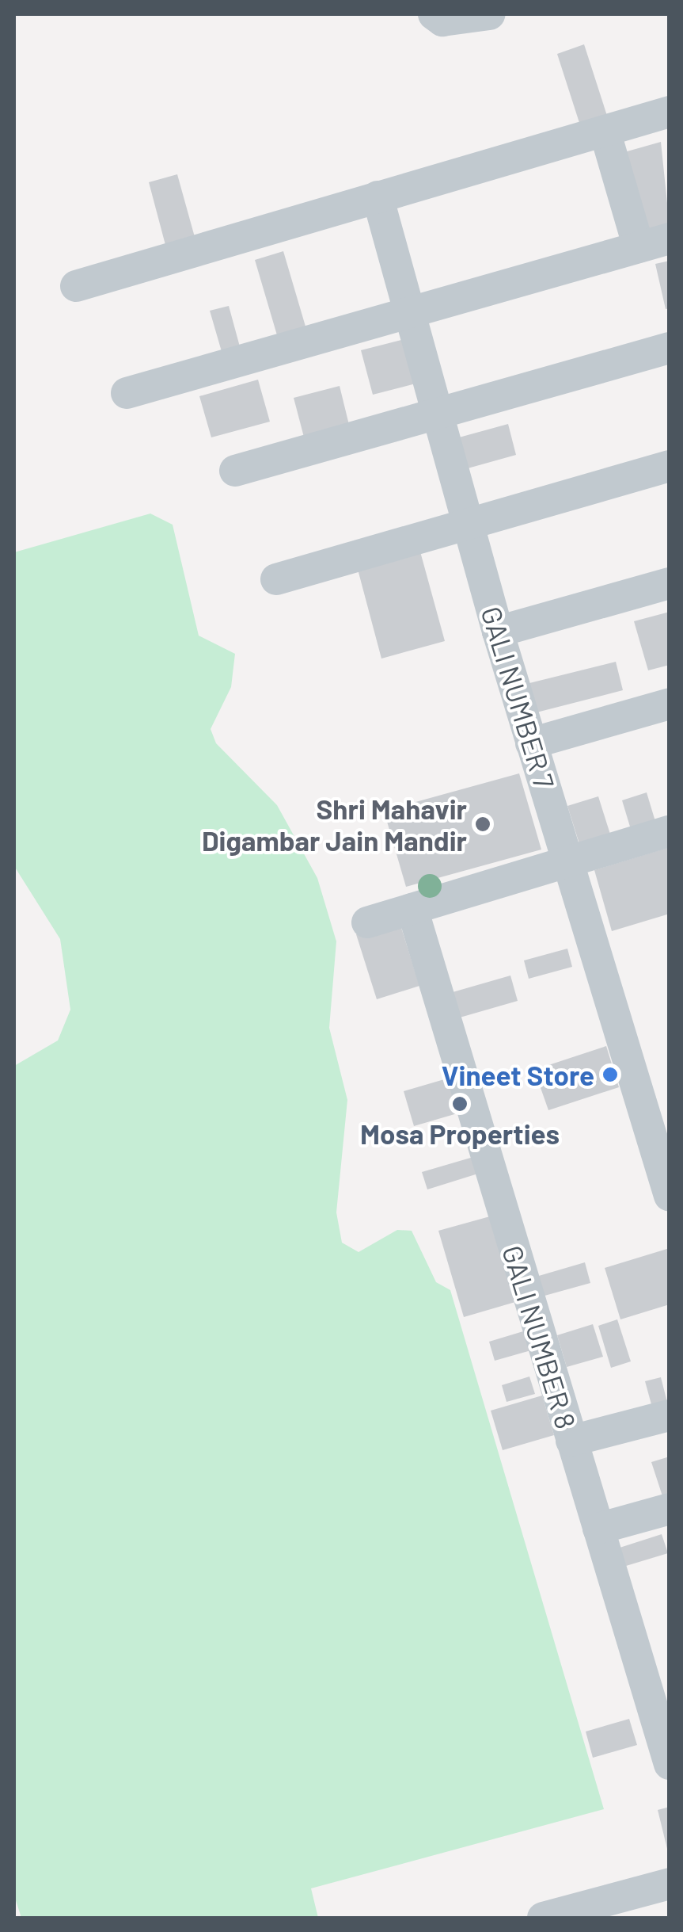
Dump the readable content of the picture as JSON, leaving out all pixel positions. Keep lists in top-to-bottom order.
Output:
{
  "streets": {
    "street": ["GALI NUMBER 7", "GALI NUMBER 8"]
  },
  "places": ["Shri Mahavir Digambar Jain Mandir", "Vineet Store", "Mosa Properties"]
}
